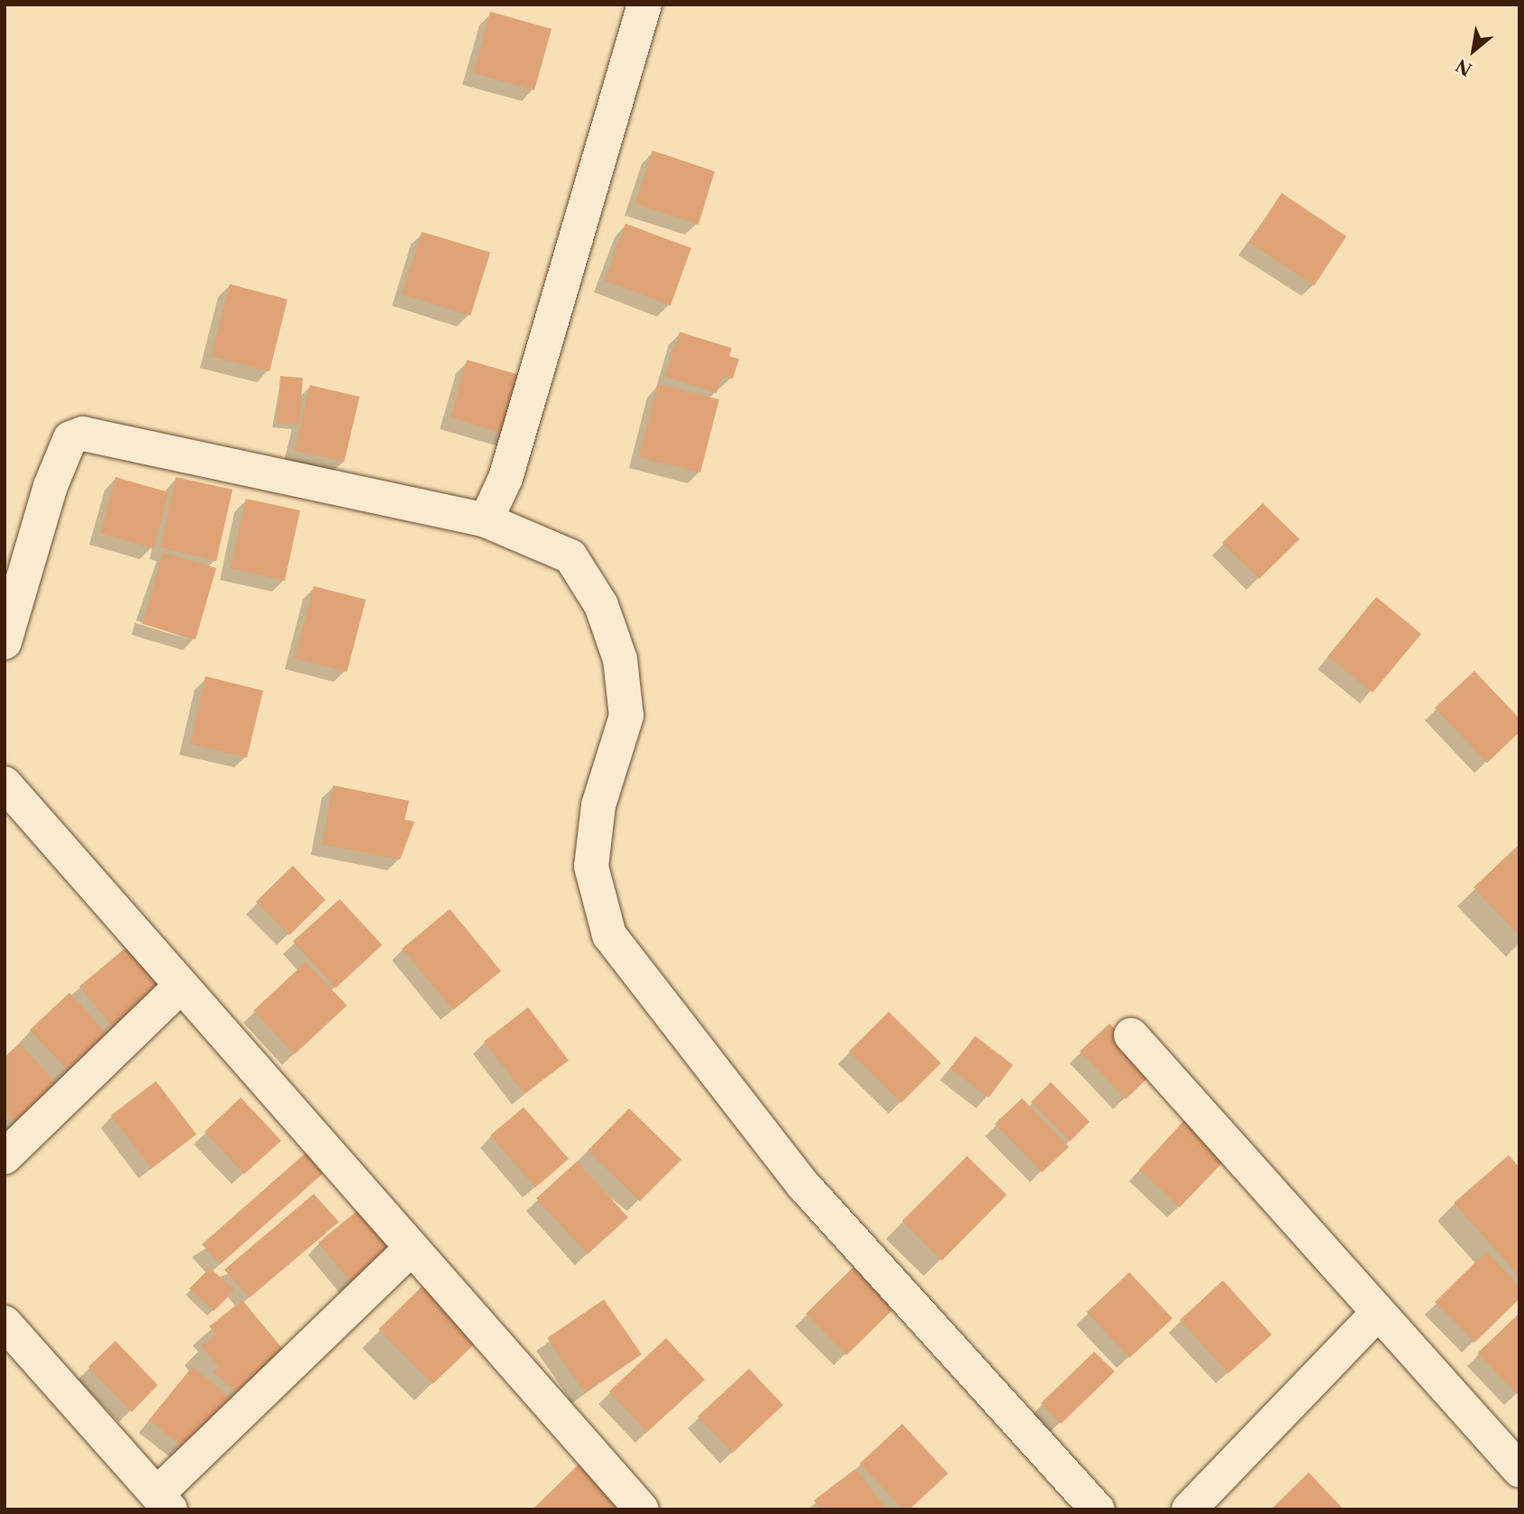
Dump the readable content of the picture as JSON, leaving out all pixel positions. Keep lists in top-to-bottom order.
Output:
{
  "north": "bottom left"
}
